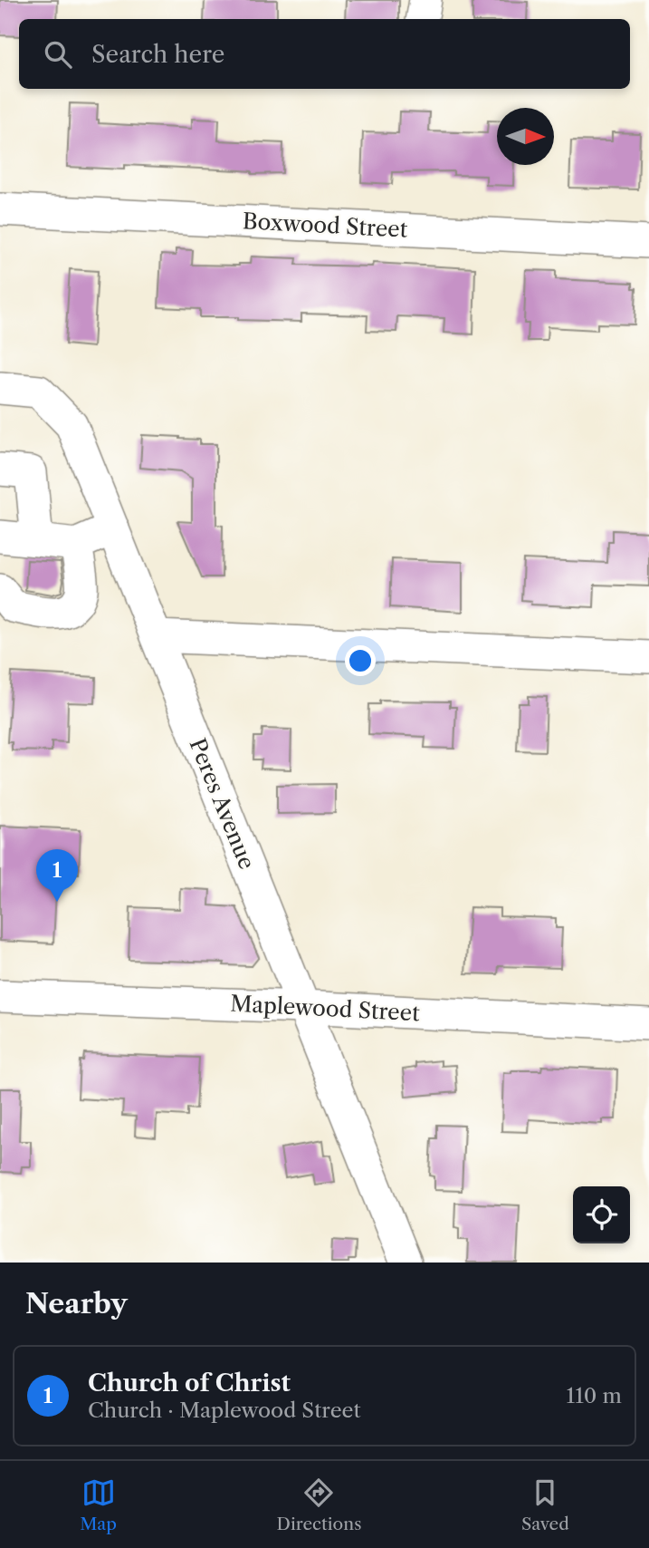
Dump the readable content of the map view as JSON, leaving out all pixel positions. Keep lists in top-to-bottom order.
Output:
{
  "streets": {
    "street": ["Boxwood Street", "Peres Avenue", "Maplewood Street"]
  },
  "crossings": [
    ["Peres Avenue", "Maplewood Street"]
  ],
  "north": "right",
  "page": {
    "search": "Search here",
    "pins": "1",
    "heading": "Nearby",
    "list": [
      {
        "mark": "1",
        "name": "Church of Christ",
        "note": "Church · Maplewood Street",
        "value": "110 m"
      }
    ],
    "nav": ["Map", "Directions", "Saved"]
  }
}
